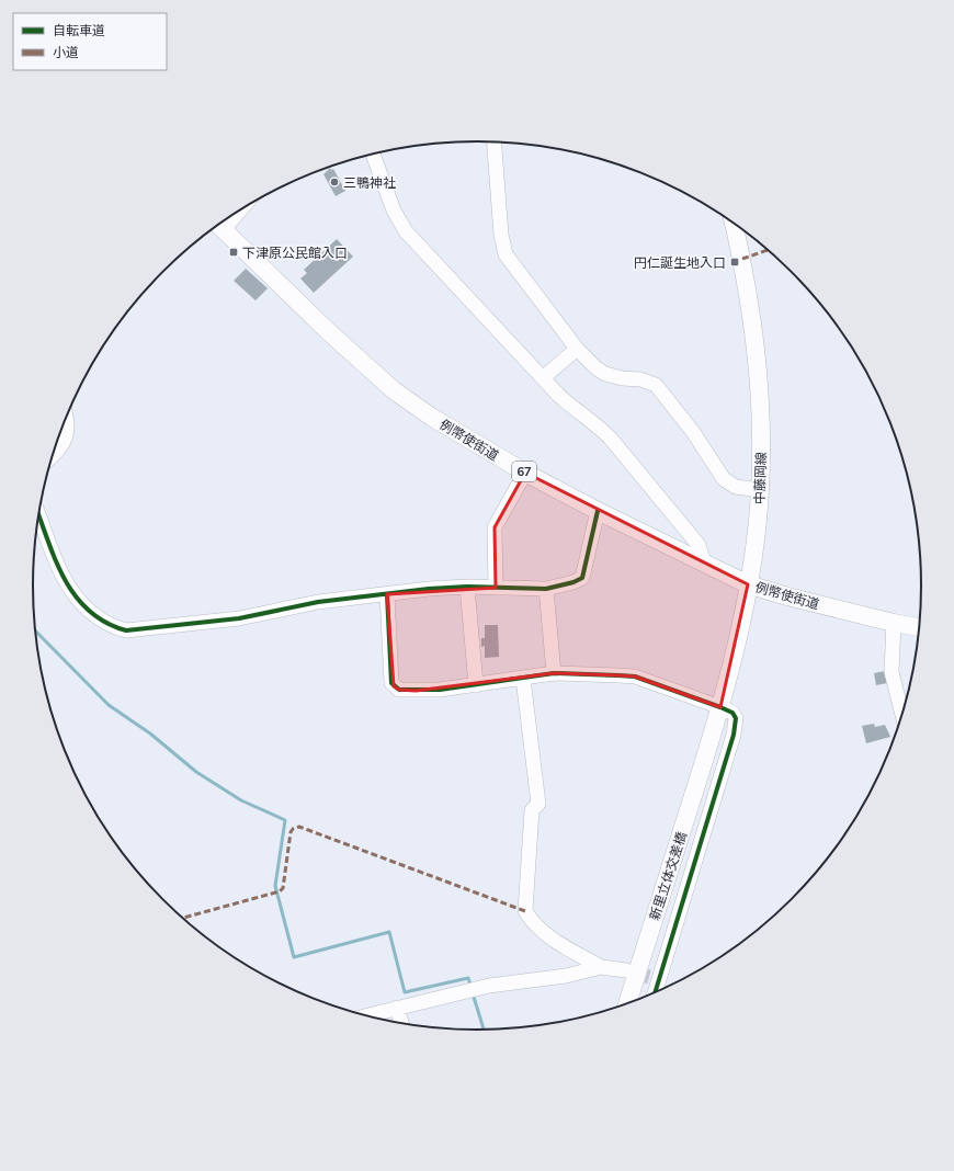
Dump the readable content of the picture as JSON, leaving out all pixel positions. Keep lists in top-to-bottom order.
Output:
{
  "streets": {
    "main road": [
      "例幣使街道",
      "67",
      "中藤岡線",
      "新里立体交差橋"
    ]
  },
  "crossings": [
    ["例幣使街道", "中藤岡線"],
    ["中藤岡線", "新里立体交差橋"]
  ],
  "places": {
    "other": ["三鴨神社"],
    "transit": ["下津原公民館入口", "円仁誕生地入口"]
  },
  "legend": ["自転車道", "小道"]
}
